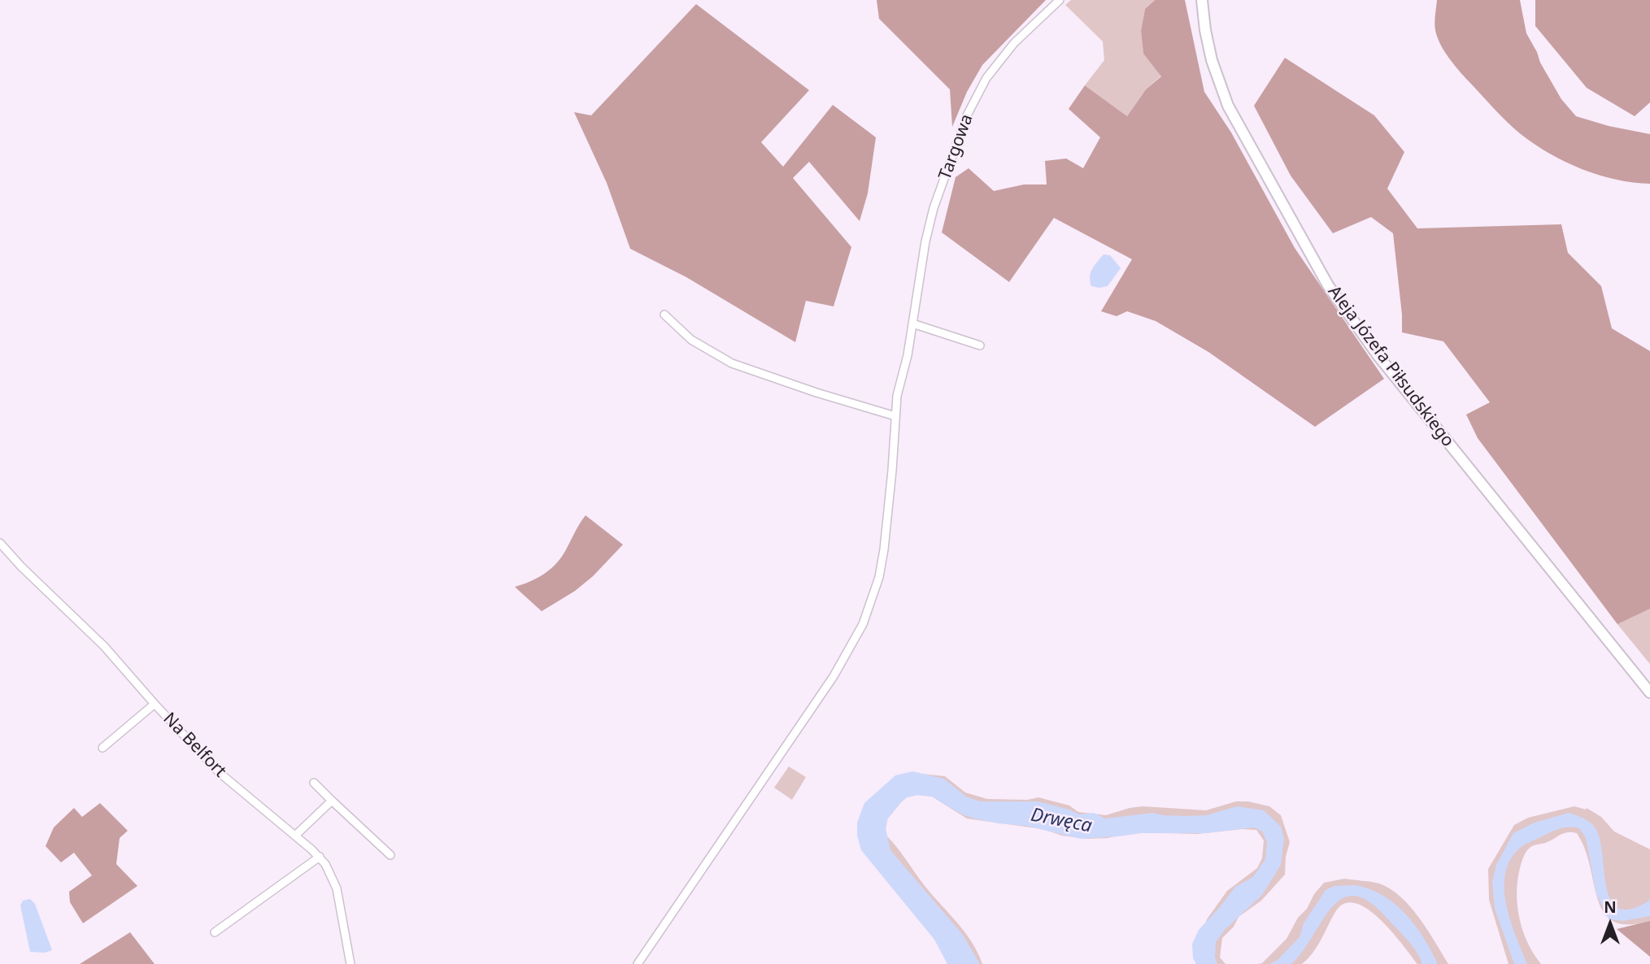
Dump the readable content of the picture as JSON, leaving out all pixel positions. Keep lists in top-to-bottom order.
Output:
{
  "streets": {
    "main road": ["Aleja Józefa Piłsudskiego"],
    "street": ["Targowa", "Na Belfort"]
  },
  "water": ["Drwęca"],
  "north": "top"
}
